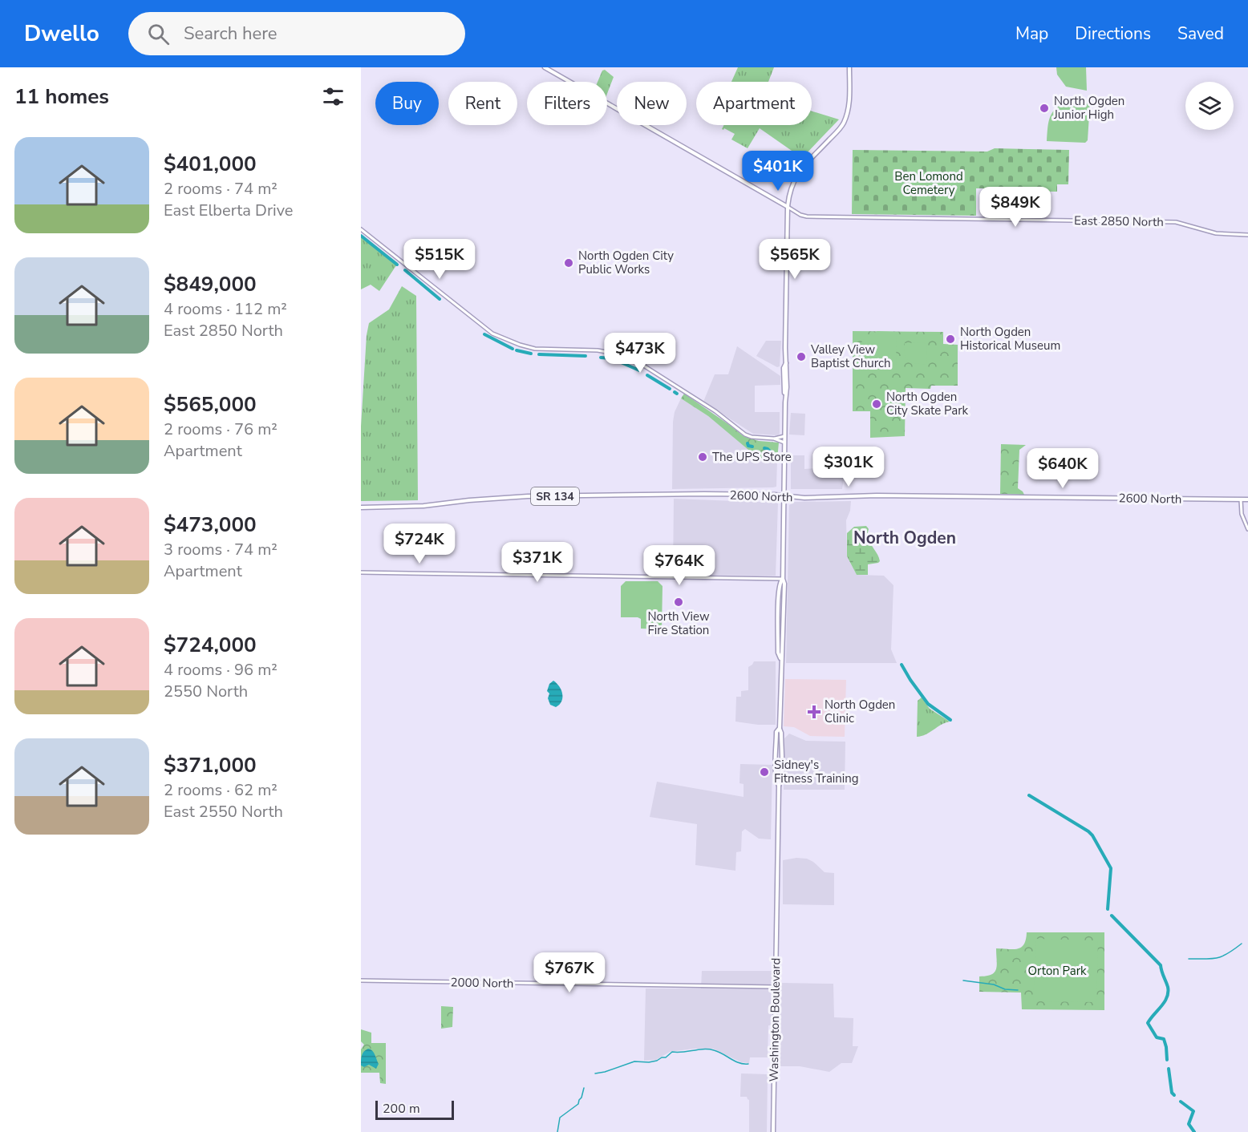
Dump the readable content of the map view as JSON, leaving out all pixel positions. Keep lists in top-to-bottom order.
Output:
{
  "streets": {
    "main road": ["SR 134", "2600 North", "Washington Boulevard"],
    "street": ["East 2850 North", "2000 North"]
  },
  "crossings": [
    ["2000 North", "Washington Boulevard"]
  ],
  "districts": ["North Ogden"],
  "parks": ["Ben Lomond Cemetery", "Orton Park"],
  "places": {
    "other": [
      "North Ogden Junior High",
      "North Ogden City Public Works",
      "North Ogden Historical Museum",
      "Valley View Baptist Church",
      "North Ogden City Skate Park",
      "The UPS Store",
      "North View Fire Station",
      "Sidney's Fitness Training"
    ],
    "health": ["North Ogden Clinic"]
  },
  "scale_bar": "200 m",
  "page": {
    "header": "Dwello",
    "search": "Search here",
    "nav": ["Map", "Directions", "Saved"],
    "heading": "11 homes",
    "chip": [
      "Buy",
      "Rent",
      "Filters",
      "New",
      "Apartment"
    ],
    "list": [
      {
        "name": "$401,000",
        "note": "2 rooms · 74 m² · East Elberta Drive"
      },
      {
        "name": "$849,000",
        "note": "4 rooms · 112 m² · East 2850 North"
      },
      {
        "name": "$565,000",
        "note": "2 rooms · 76 m² · Apartment"
      },
      {
        "name": "$473,000",
        "note": "3 rooms · 74 m² · Apartment"
      },
      {
        "name": "$724,000",
        "note": "4 rooms · 96 m² · 2550 North"
      },
      {
        "name": "$371,000",
        "note": "2 rooms · 62 m² · East 2550 North"
      }
    ],
    "price": [
      "$401K",
      "$849K",
      "$515K",
      "$565K",
      "$473K",
      "$301K",
      "$640K",
      "$724K",
      "$371K",
      "$764K",
      "$767K"
    ],
    "scale": "200 m"
  }
}
